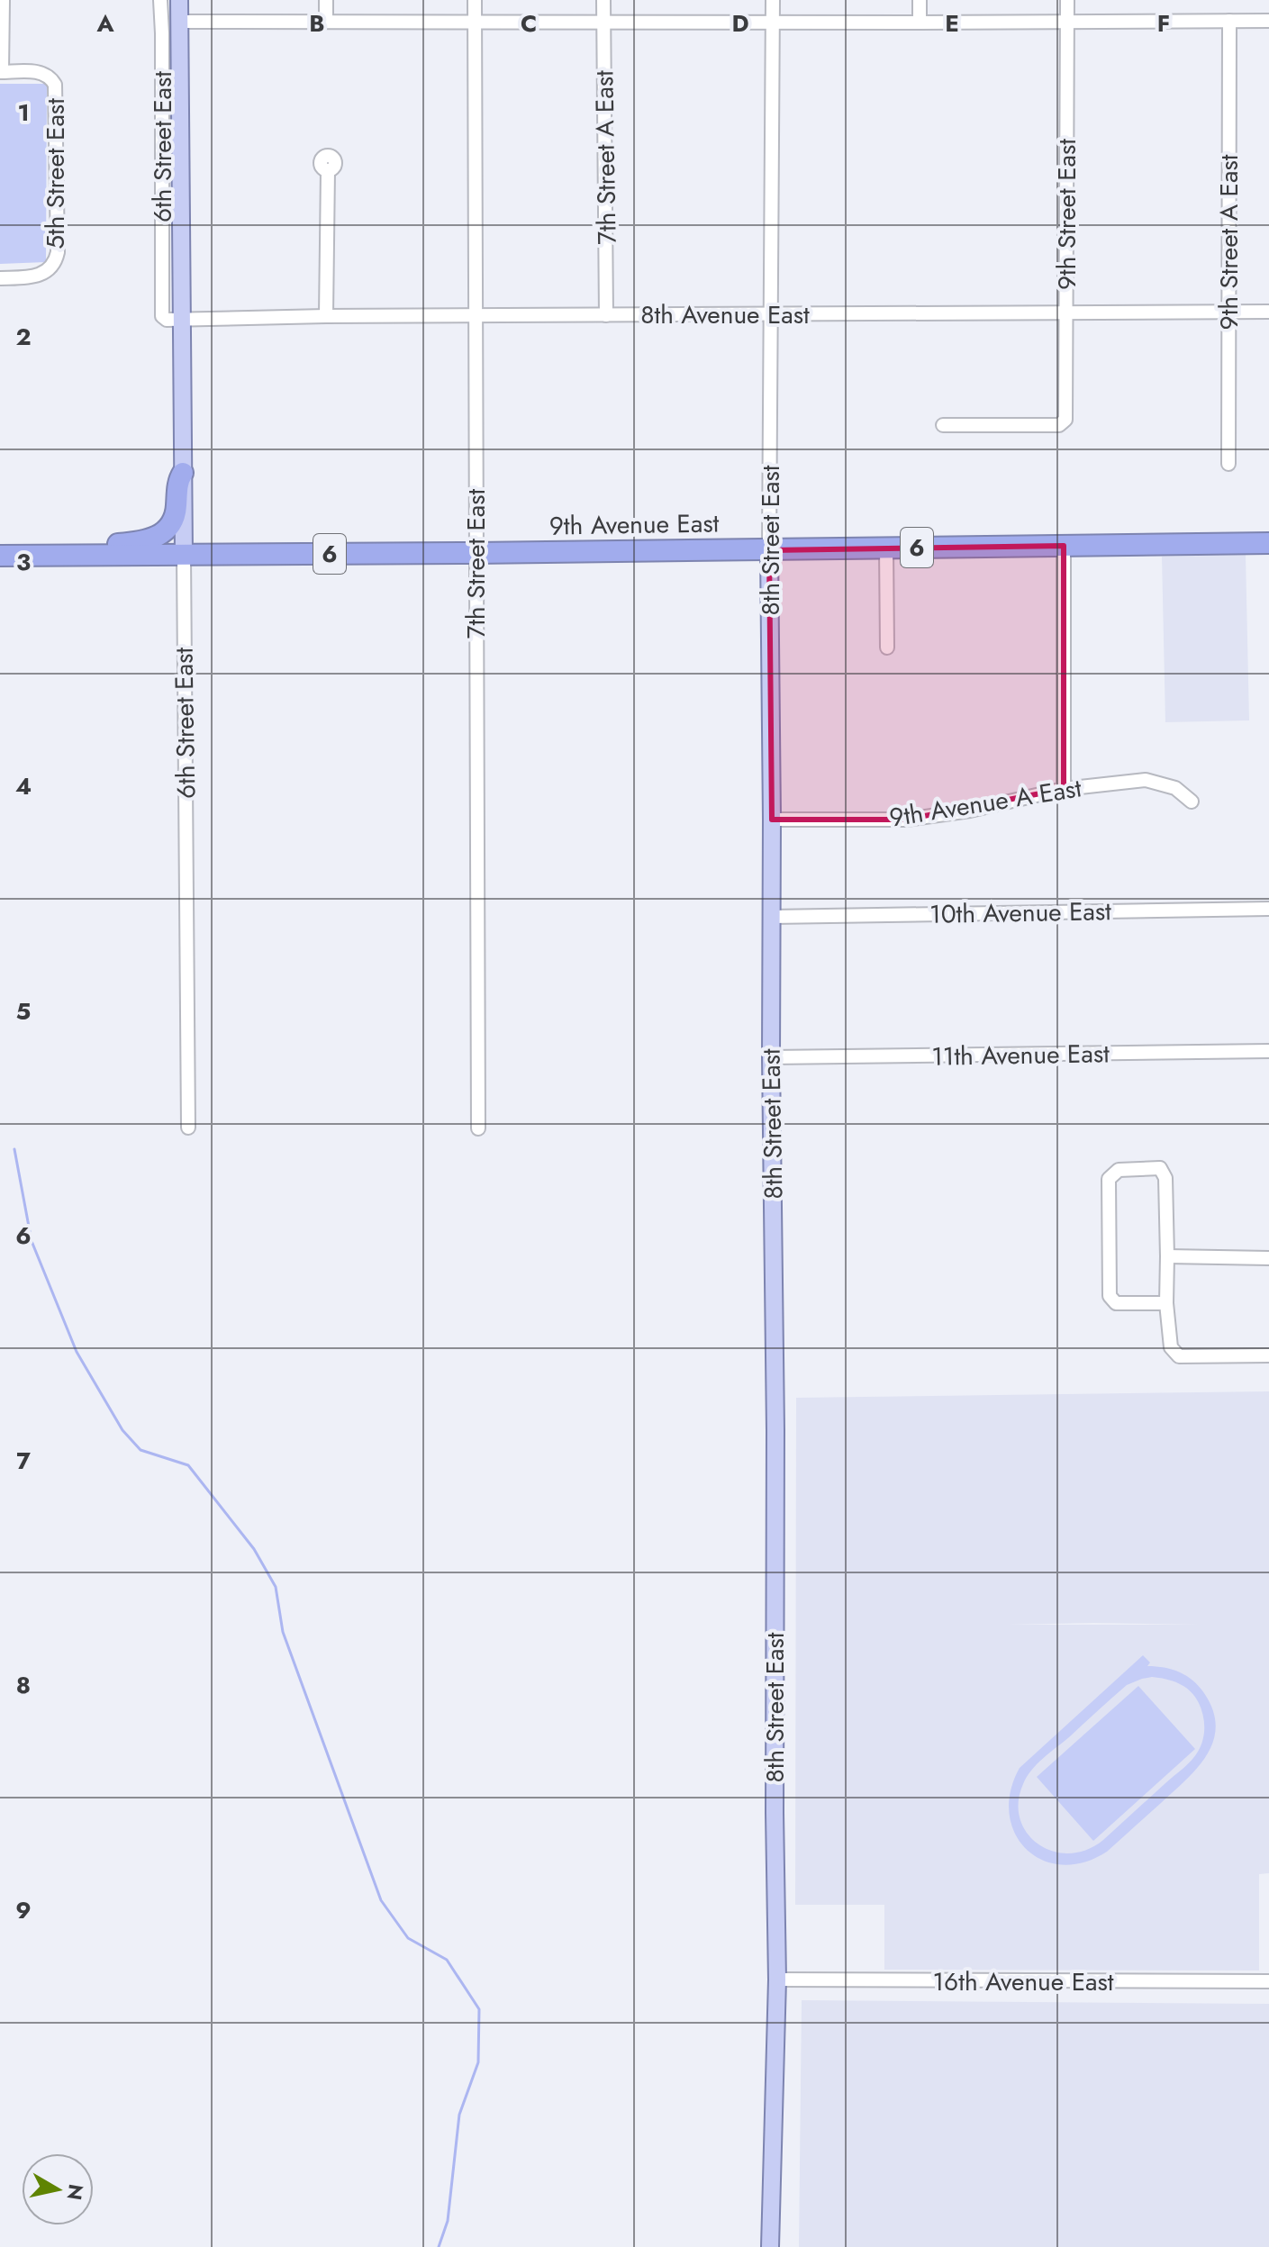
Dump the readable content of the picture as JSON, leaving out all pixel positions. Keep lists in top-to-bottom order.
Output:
{
  "streets": {
    "highway": ["9th Avenue East", "6"],
    "main road": ["6th Street East", "8th Street East"],
    "street": [
      "7th Street A East",
      "5th Street East",
      "9th Street East",
      "9th Street A East",
      "8th Avenue East",
      "7th Street East",
      "9th Avenue A East",
      "10th Avenue East",
      "11th Avenue East",
      "16th Avenue East"
    ]
  },
  "crossings": [
    ["6th Street East", "8th Avenue East"],
    ["6th Street East", "9th Avenue East"],
    ["7th Street A East", "8th Avenue East"],
    ["9th Street East", "8th Avenue East"],
    ["9th Street A East", "8th Avenue East"],
    ["8th Avenue East", "8th Street East"],
    ["8th Avenue East", "7th Street East"],
    ["9th Avenue East", "8th Street East"],
    ["9th Avenue East", "7th Street East"],
    ["8th Street East", "9th Avenue A East"],
    ["8th Street East", "10th Avenue East"],
    ["8th Street East", "11th Avenue East"],
    ["8th Street East", "16th Avenue East"]
  ],
  "north": "right",
  "grid": {
    "columns": [
      "A",
      "B",
      "C",
      "D",
      "E",
      "F"
    ],
    "rows": [
      "1",
      "2",
      "3",
      "4",
      "5",
      "6",
      "7",
      "8",
      "9"
    ]
  }
}
